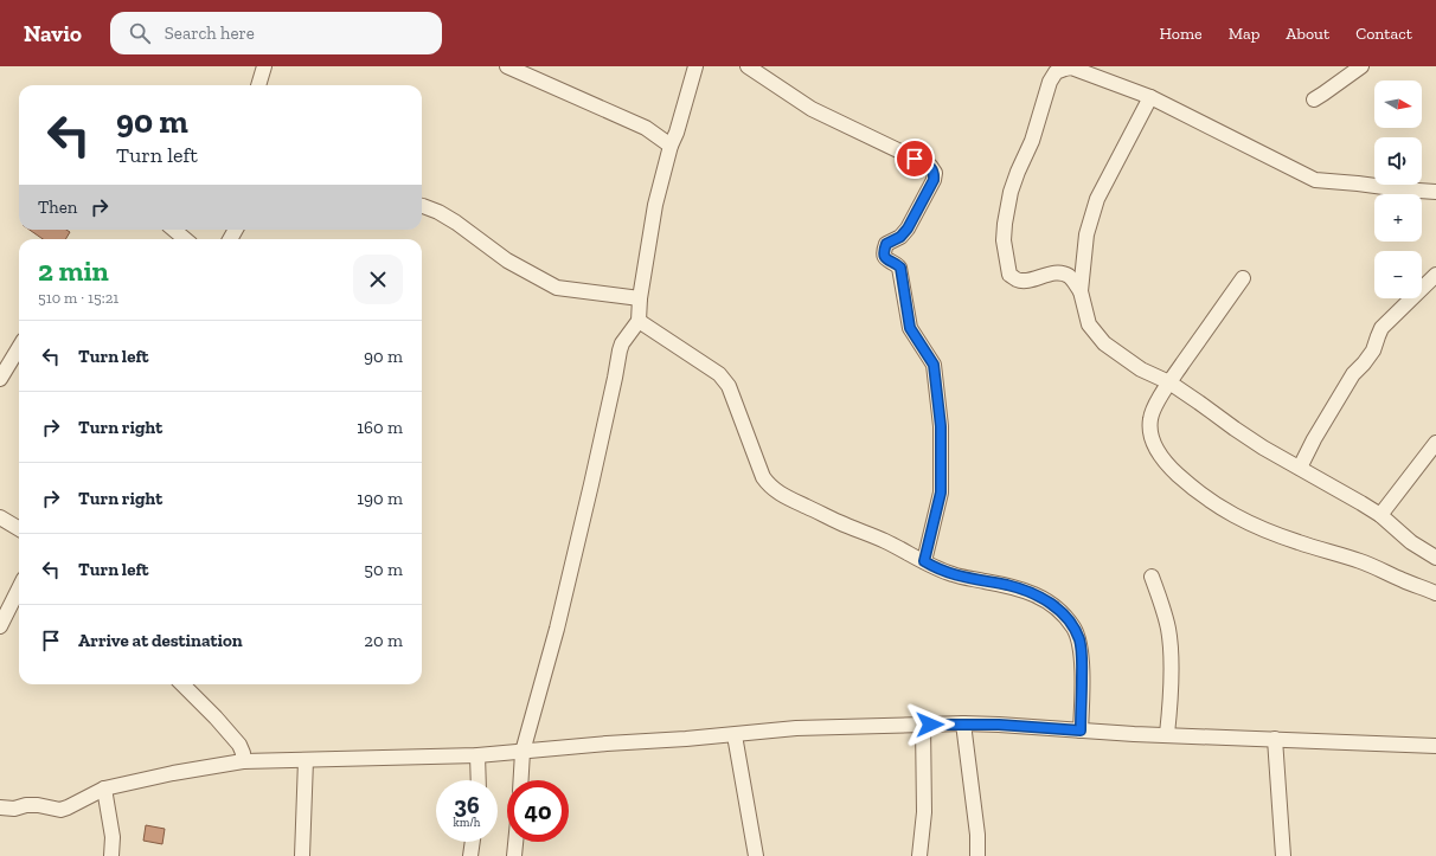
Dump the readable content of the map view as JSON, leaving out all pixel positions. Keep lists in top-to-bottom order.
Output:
{
  "north": "right",
  "page": {
    "header": "Navio",
    "search": "Search here",
    "nav": [
      "Home",
      "Map",
      "About",
      "Contact"
    ],
    "map_buttons": ["+", "−"],
    "turn": ["90 m", "Turn left"],
    "then": "Then",
    "heading": ["2 min", "510 m · 15:21"],
    "list": [
      {
        "name": "Turn left",
        "value": "90 m"
      },
      {
        "name": "Turn right",
        "value": "160 m"
      },
      {
        "name": "Turn right",
        "value": "190 m"
      },
      {
        "name": "Turn left",
        "value": "50 m"
      },
      {
        "name": "Arrive at destination",
        "value": "20 m"
      }
    ],
    "speed": "36 km/h",
    "limit": "40"
  }
}
